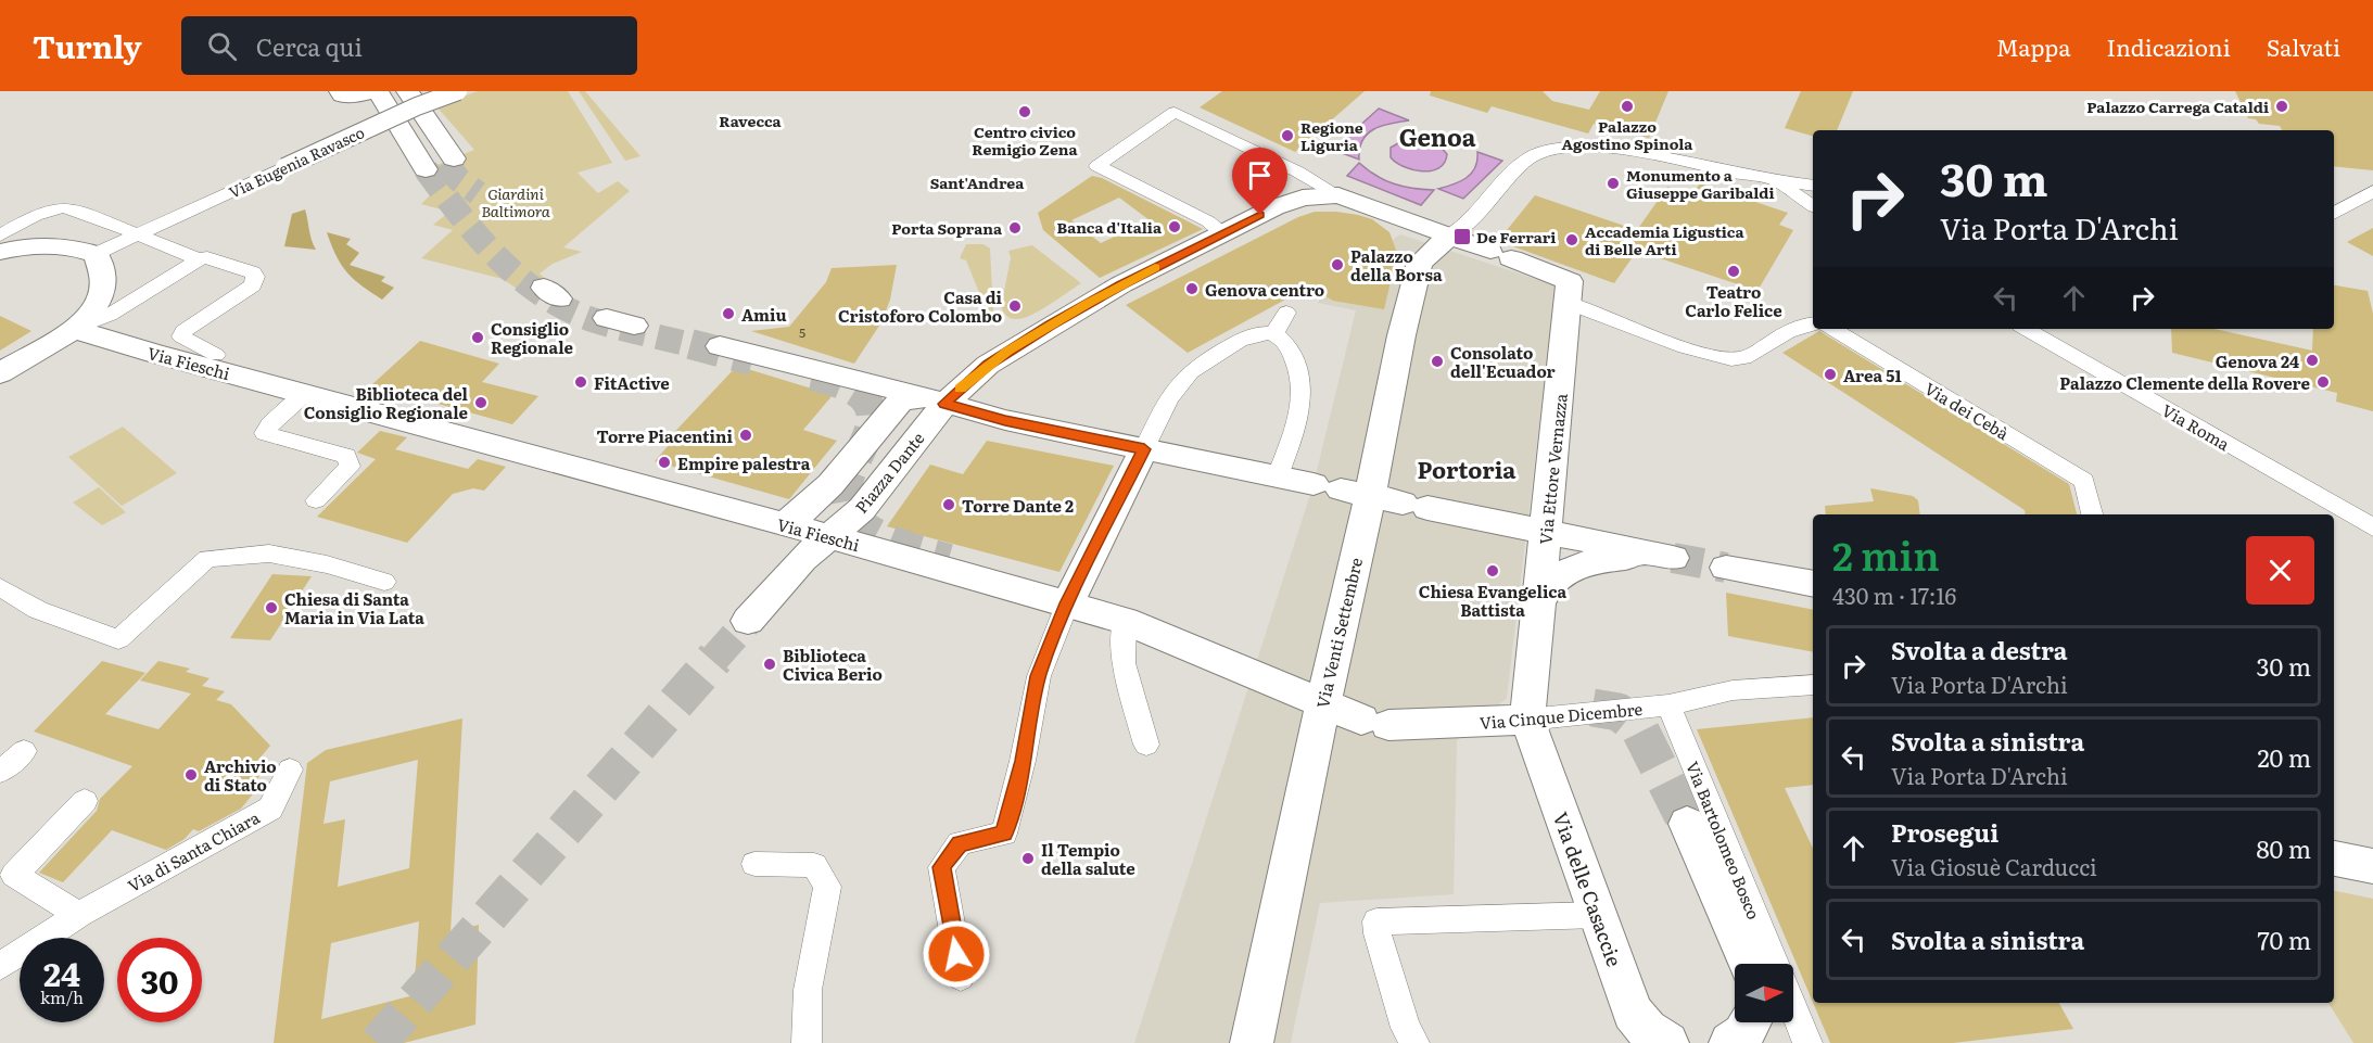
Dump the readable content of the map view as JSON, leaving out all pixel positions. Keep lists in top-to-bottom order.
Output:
{
  "streets": {
    "street": [
      "Via Eugenia Ravasco",
      "Via Fieschi",
      "Via dei Cebà",
      "Via Roma",
      "Via Ettore Vernazza",
      "Piazza Dante",
      "Via Venti Settembre",
      "Via Cinque Dicembre",
      "Via Bartolomeo Bosco",
      "Via di Santa Chiara",
      "Via delle Casaccie"
    ]
  },
  "crossings": [
    ["Via Fieschi", "Piazza Dante"],
    ["Via Fieschi", "Via Venti Settembre"],
    ["Via Fieschi", "Via Cinque Dicembre"],
    ["Via Ettore Vernazza", "Piazza Dante"],
    ["Via Ettore Vernazza", "Via Venti Settembre"],
    ["Via Ettore Vernazza", "Via Cinque Dicembre"],
    ["Via Ettore Vernazza", "Via delle Casaccie"],
    ["Via Venti Settembre", "Via Cinque Dicembre"],
    ["Via Cinque Dicembre", "Via Bartolomeo Bosco"],
    ["Via Cinque Dicembre", "Via delle Casaccie"]
  ],
  "districts": [
    "Ravecca",
    "Genoa",
    "Sant'Andrea",
    "Portoria"
  ],
  "parks": ["Giardini Baltimora"],
  "places": {
    "other": [
      "Palazzo Agostino Spinola",
      "Palazzo Carrega Cataldi",
      "Centro civico Remigio Zena",
      "Regione Liguria",
      "Monumento a Giuseppe Garibaldi",
      "Banca d'Italia",
      "Porta Soprana",
      "Accademia Ligustica di Belle Arti",
      "Palazzo della Borsa",
      "Teatro Carlo Felice",
      "Genova centro",
      "Casa di Cristoforo Colombo",
      "Amiu",
      "Consiglio Regionale",
      "Genova 24",
      "Consolato dell'Ecuador",
      "Area 51",
      "FitActive",
      "Palazzo Clemente della Rovere",
      "Biblioteca del Consiglio Regionale",
      "Torre Piacentini",
      "Empire palestra",
      "Torre Dante 2",
      "Chiesa Evangelica Battista",
      "Chiesa di Santa Maria in Via Lata",
      "Biblioteca Civica Berio",
      "Archivio di Stato",
      "Il Tempio della salute"
    ],
    "transit": ["De Ferrari"]
  },
  "house_numbers": ["5"],
  "north": "right",
  "page": {
    "header": "Turnly",
    "search": "Cerca qui",
    "nav": ["Mappa", "Indicazioni", "Salvati"],
    "turn": ["30 m", "Via Porta D'Archi"],
    "heading": ["2 min", "430 m · 17:16"],
    "list": [
      {
        "name": "Svolta a destra",
        "note": "Via Porta D'Archi",
        "value": "30 m"
      },
      {
        "name": "Svolta a sinistra",
        "note": "Via Porta D'Archi",
        "value": "20 m"
      },
      {
        "name": "Prosegui",
        "note": "Via Giosuè Carducci",
        "value": "80 m"
      },
      {
        "name": "Svolta a sinistra",
        "value": "70 m"
      }
    ],
    "speed": "24 km/h",
    "limit": "30"
  }
}
